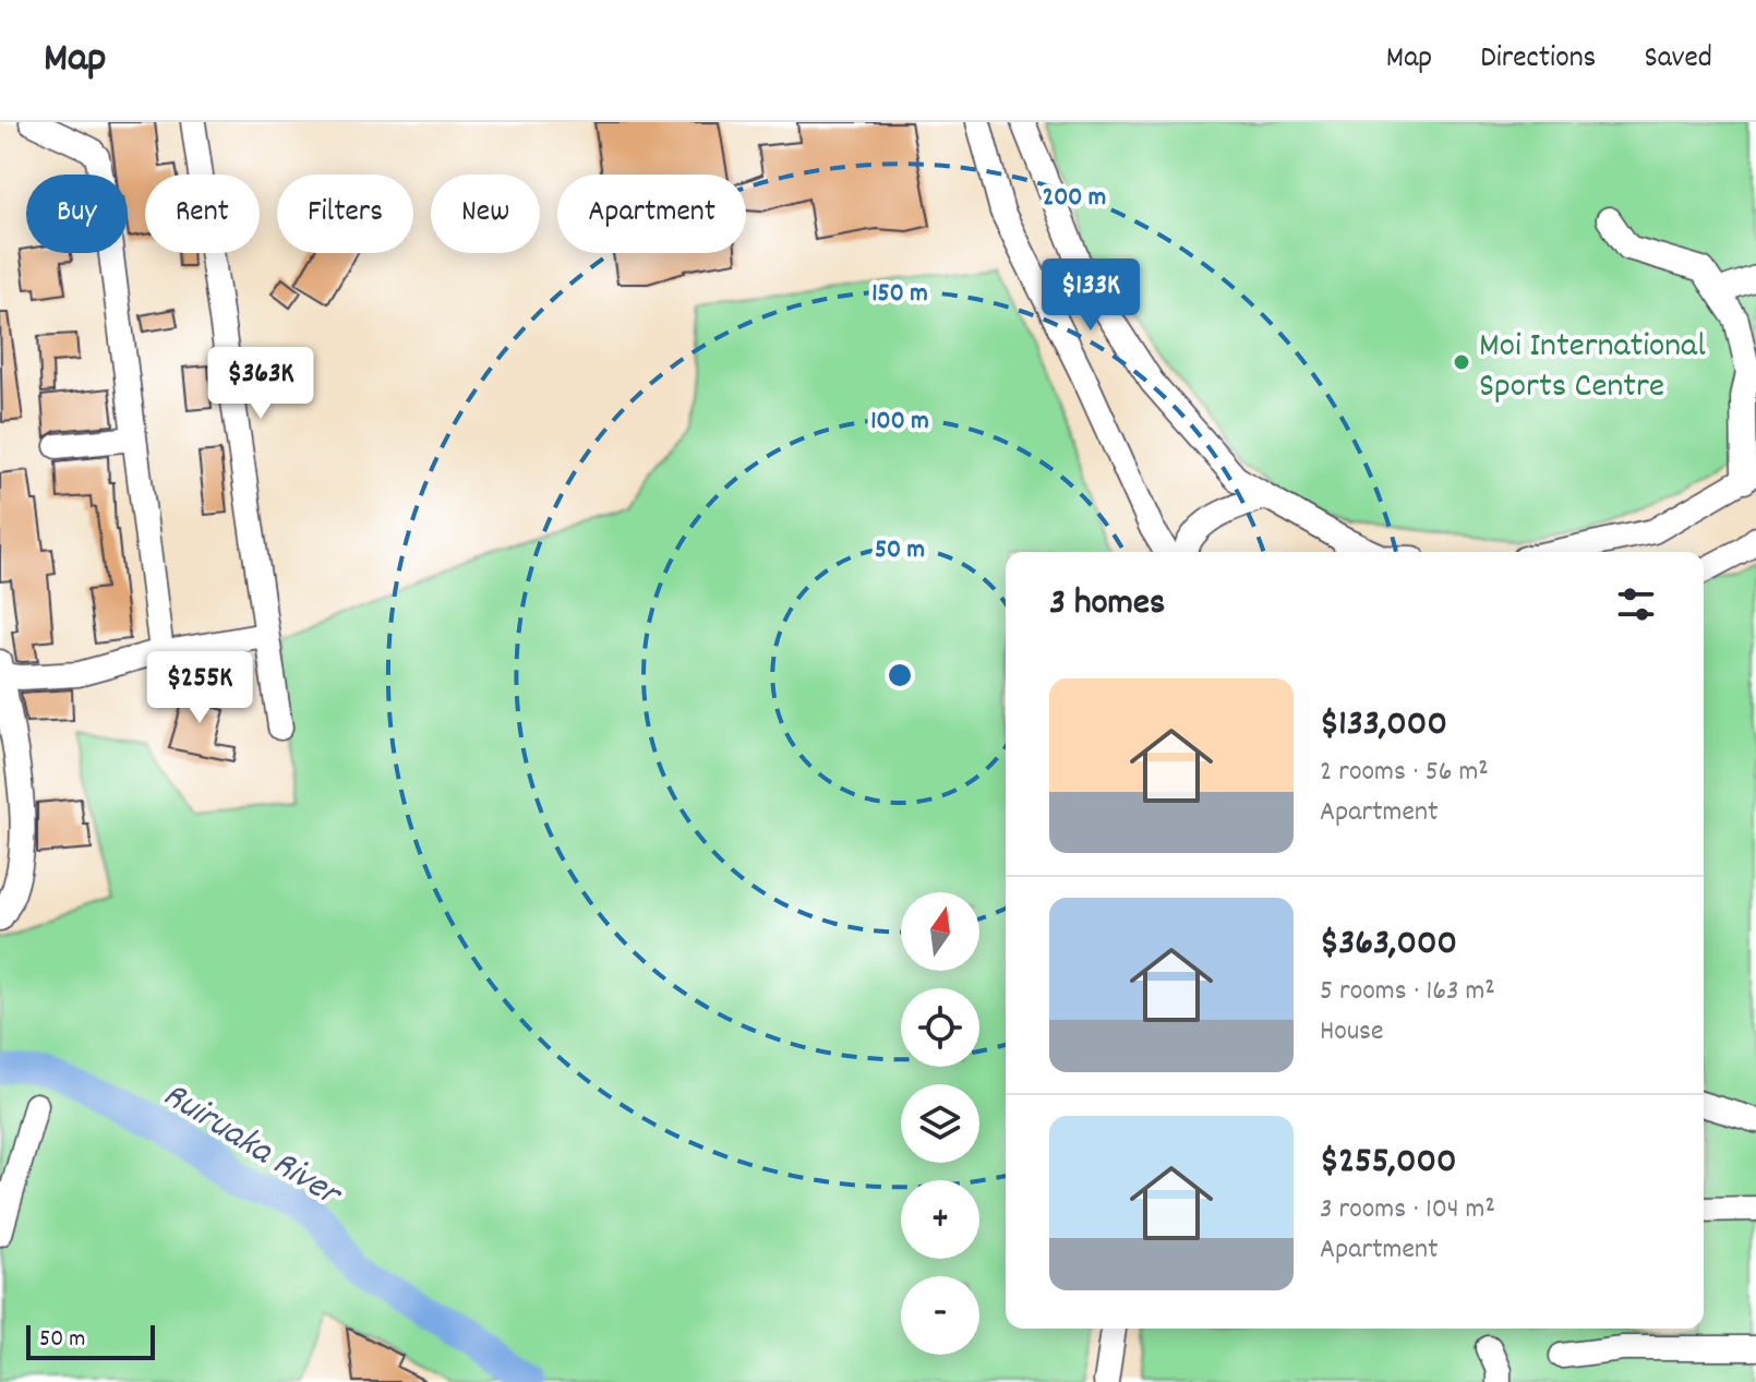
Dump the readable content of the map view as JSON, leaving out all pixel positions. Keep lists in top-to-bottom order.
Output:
{
  "water": ["Ruiruaka River"],
  "places": ["Moi International Sports Centre"],
  "scale_bar": "50 m",
  "north": "top",
  "page": {
    "header": "Map",
    "nav": ["Map", "Directions", "Saved"],
    "chip": [
      "Buy",
      "Rent",
      "Filters",
      "New",
      "Apartment"
    ],
    "price": ["$133K", "$363K", "$255K"],
    "heading": "3 homes",
    "list": [
      {
        "name": "$133,000",
        "note": "2 rooms · 56 m² · Apartment"
      },
      {
        "name": "$363,000",
        "note": "5 rooms · 163 m² · House"
      },
      {
        "name": "$255,000",
        "note": "3 rooms · 104 m² · Apartment"
      }
    ],
    "map_buttons": ["+", "−"],
    "scale": "50 m"
  },
  "rings": [
    "200 m",
    "150 m",
    "100 m",
    "50 m"
  ]
}
